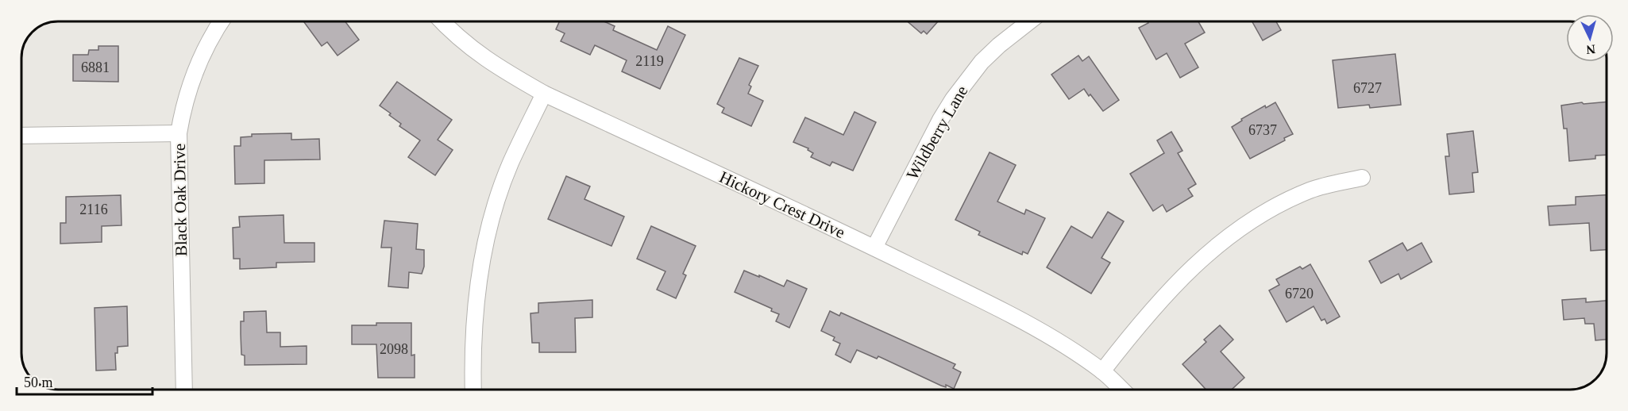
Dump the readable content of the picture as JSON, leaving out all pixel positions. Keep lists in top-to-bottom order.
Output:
{
  "streets": {
    "street": ["Wildberry Lane", "Black Oak Drive", "Hickory Crest Drive"]
  },
  "crossings": [
    ["Wildberry Lane", "Hickory Crest Drive"]
  ],
  "house_numbers": [
    "2119",
    "6881",
    "6727",
    "6737",
    "2116",
    "6720",
    "2098"
  ],
  "scale_bar": "50 m",
  "north": "bottom"
}
